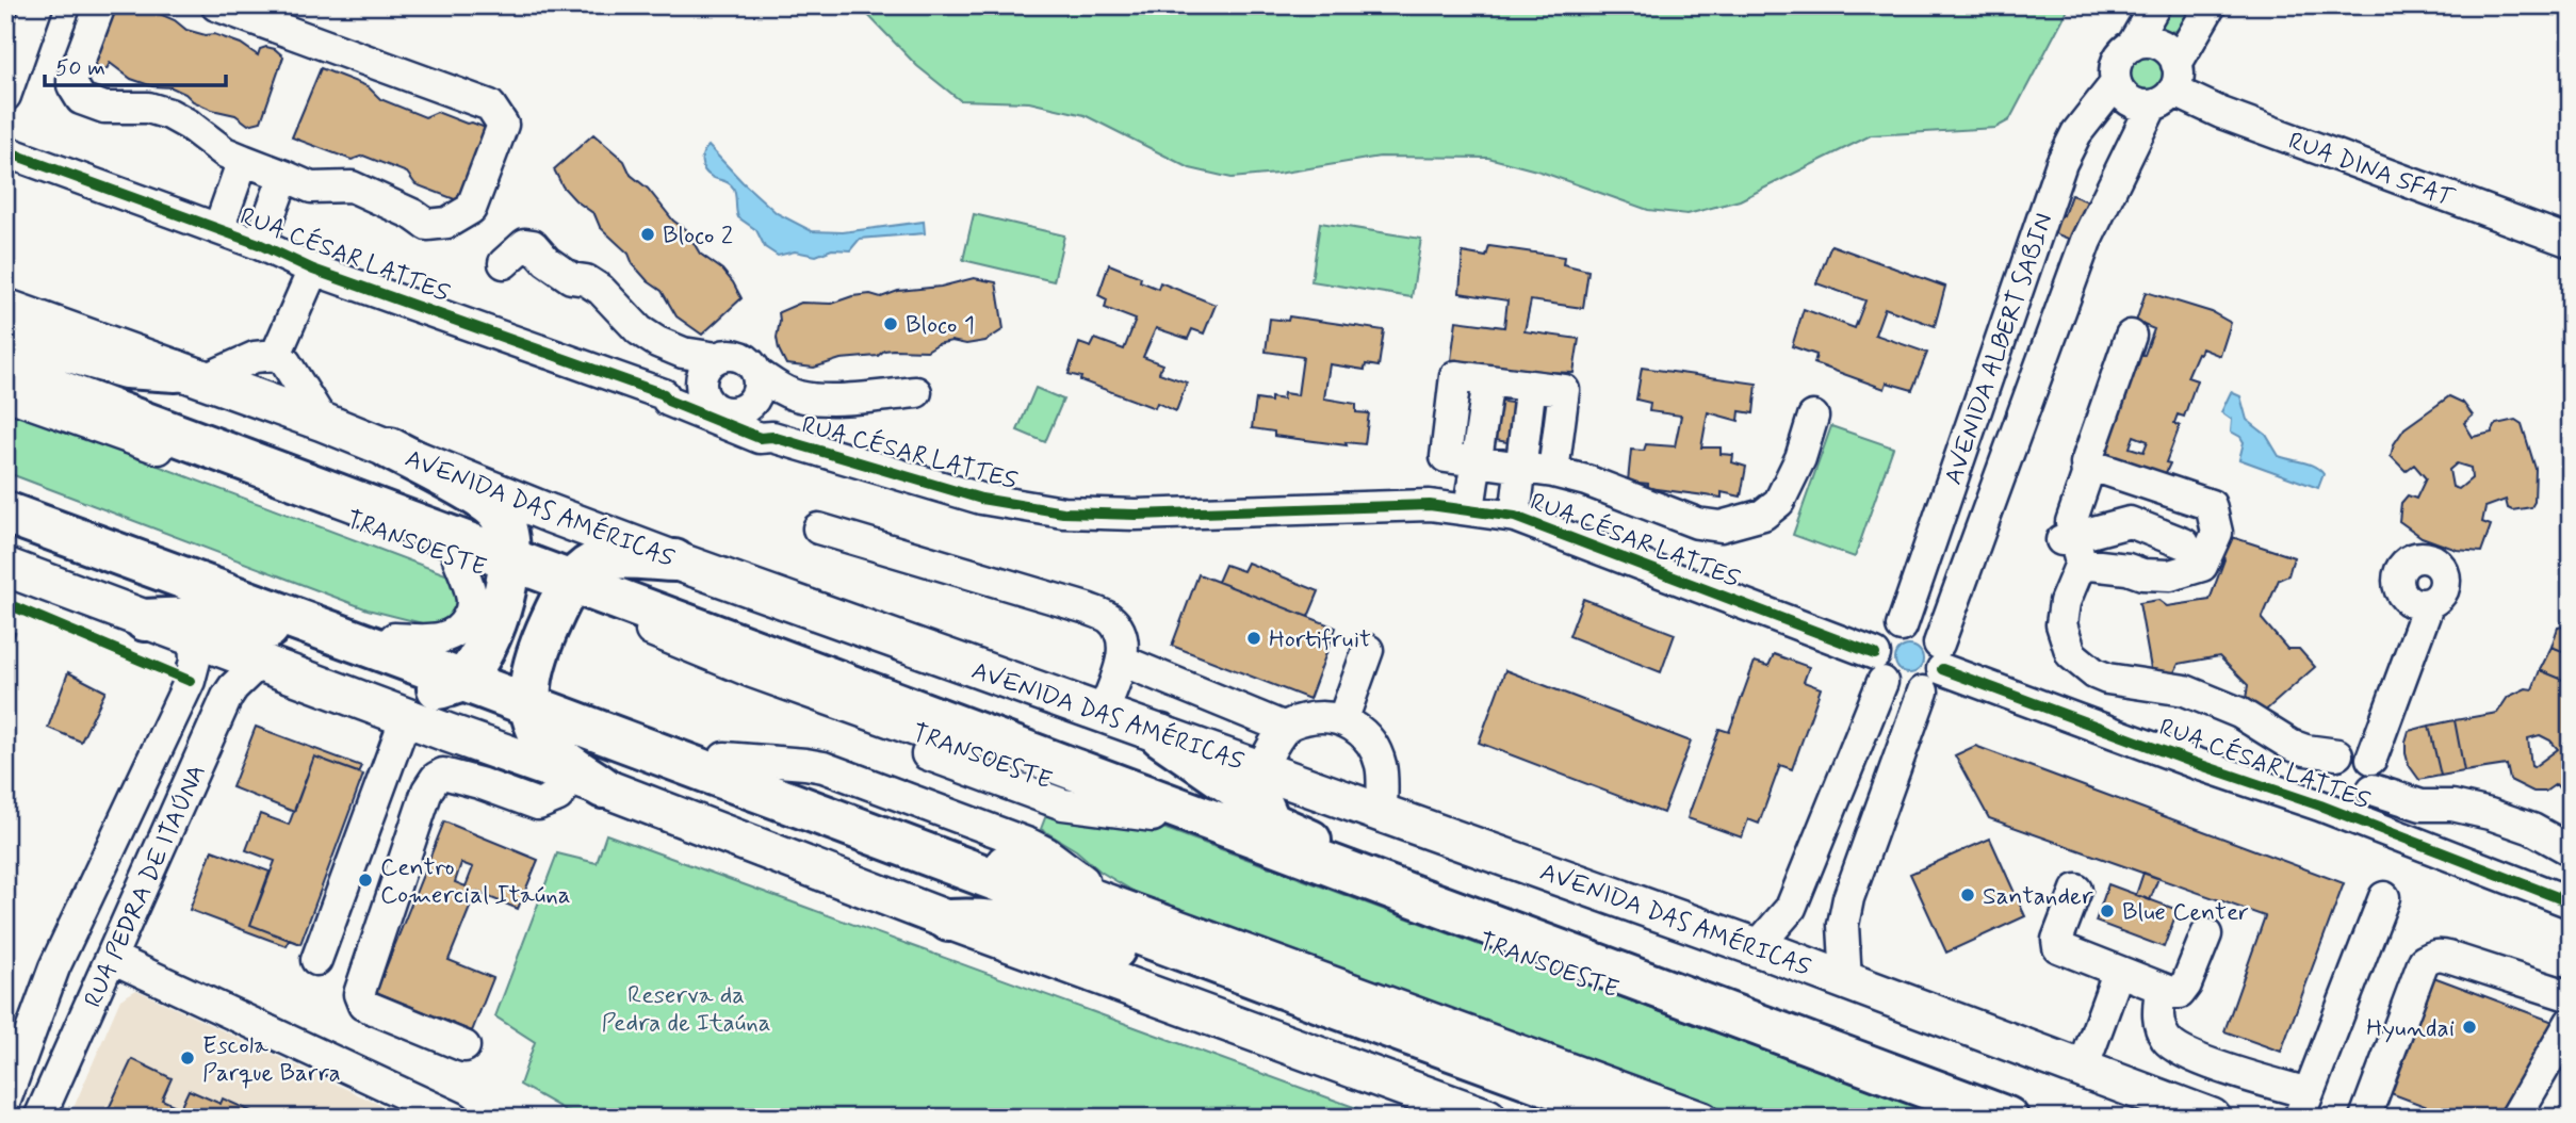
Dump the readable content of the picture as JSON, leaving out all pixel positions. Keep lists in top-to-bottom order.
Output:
{
  "streets": {
    "main road": ["AVENIDA DAS AMÉRICAS"],
    "street": [
      "RUA DINA SFAT",
      "RUA CÉSAR LATTES",
      "AVENIDA ALBERT SABIN",
      "TRANSOESTE",
      "RUA PEDRA DE ITAÚNA"
    ]
  },
  "crossings": [
    ["RUA DINA SFAT", "AVENIDA ALBERT SABIN"],
    ["RUA CÉSAR LATTES", "AVENIDA ALBERT SABIN"]
  ],
  "parks": ["Reserva da Pedra de Itaúna"],
  "places": [
    "Bloco 2",
    "Bloco 1",
    "Hortifruit",
    "Centro Comercial Itaúna",
    "Santander",
    "Blue Center",
    "Hyundai",
    "Escola Parque Barra"
  ],
  "scale_bar": "50 m"
}
